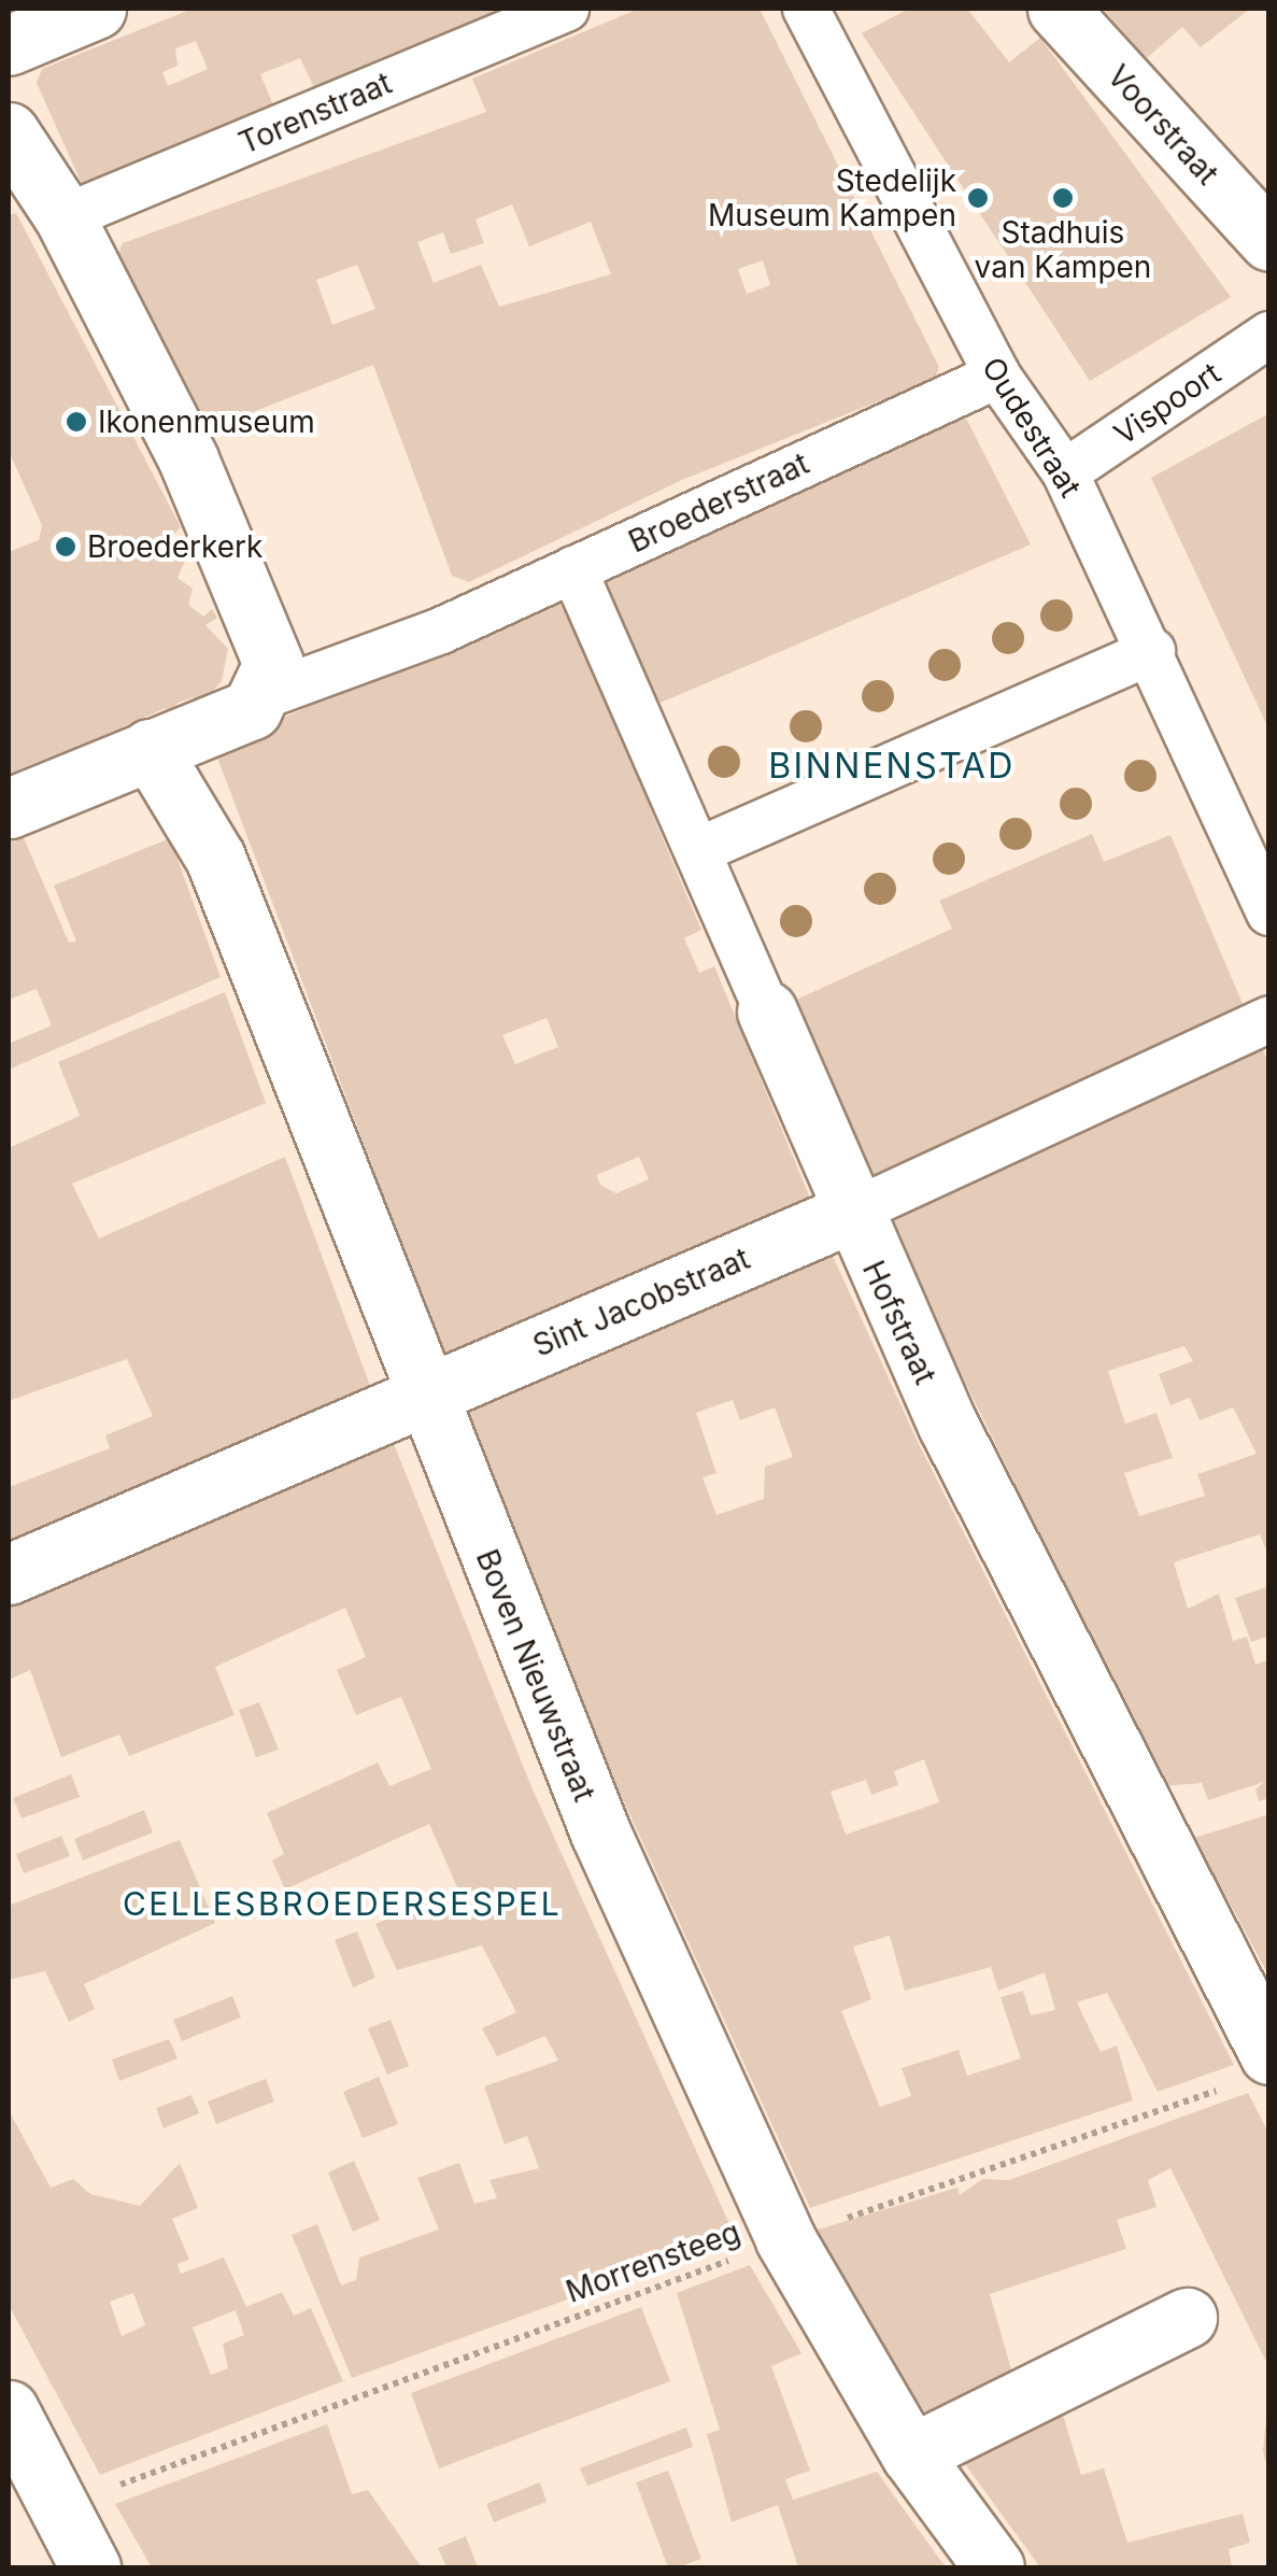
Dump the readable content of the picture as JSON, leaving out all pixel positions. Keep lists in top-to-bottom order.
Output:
{
  "streets": {
    "street": [
      "Torenstraat",
      "Voorstraat",
      "Vispoort",
      "Oudestraat",
      "Broederstraat",
      "Sint Jacobstraat",
      "Hofstraat",
      "Boven Nieuwstraat"
    ],
    "path": ["Morrensteeg"]
  },
  "crossings": [
    ["Vispoort", "Oudestraat"],
    ["Oudestraat", "Broederstraat"],
    ["Broederstraat", "Hofstraat"],
    ["Broederstraat", "Boven Nieuwstraat"],
    ["Sint Jacobstraat", "Hofstraat"],
    ["Sint Jacobstraat", "Boven Nieuwstraat"],
    ["Hofstraat", "Morrensteeg"],
    ["Boven Nieuwstraat", "Morrensteeg"]
  ],
  "districts": ["BINNENSTAD", "CELLESBROEDERSESPEL"],
  "places": [
    "Stedelijk Museum Kampen",
    "Stadhuis van Kampen",
    "Ikonenmuseum",
    "Broederkerk"
  ]
}
